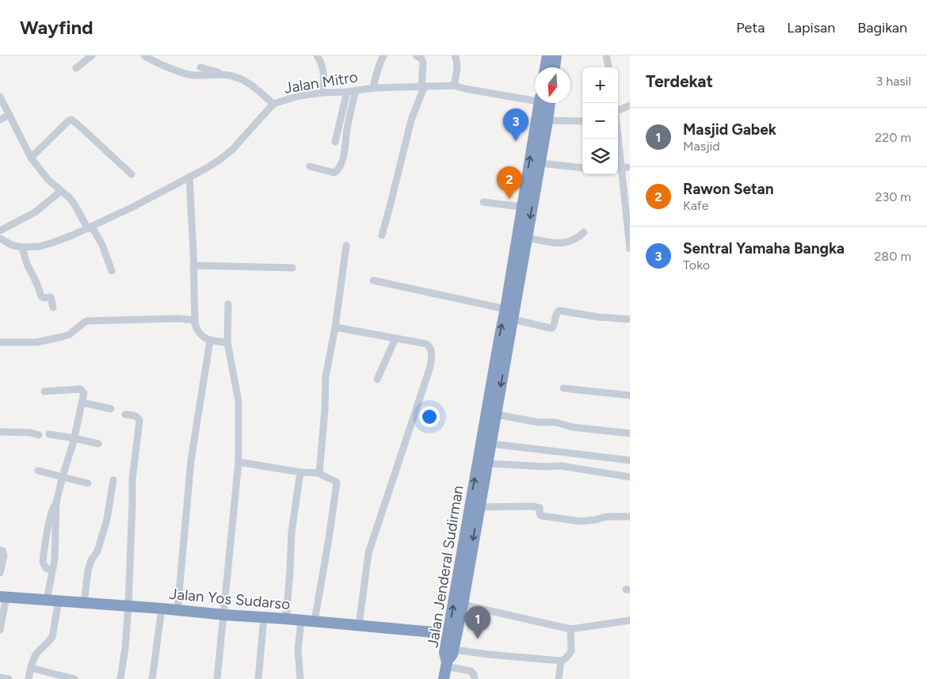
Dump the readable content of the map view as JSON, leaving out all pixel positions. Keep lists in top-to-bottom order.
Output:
{
  "streets": {
    "highway": ["Jalan Jenderal Sudirman", "Jalan Yos Sudarso"],
    "street": ["Jalan Mitro"]
  },
  "crossings": [
    ["Jalan Jenderal Sudirman", "Jalan Yos Sudarso"]
  ],
  "north": "bottom",
  "page": {
    "header": "Wayfind",
    "nav": ["Peta", "Lapisan", "Bagikan"],
    "heading": ["Terdekat", "3 hasil"],
    "map_buttons": ["+", "−"],
    "list": [
      {
        "mark": "1",
        "name": "Masjid Gabek",
        "note": "Masjid",
        "value": "220 m"
      },
      {
        "mark": "2",
        "name": "Rawon Setan",
        "note": "Kafe",
        "value": "230 m"
      },
      {
        "mark": "3",
        "name": "Sentral Yamaha Bangka",
        "note": "Toko",
        "value": "280 m"
      }
    ],
    "pins": ["3", "2", "1"]
  }
}
